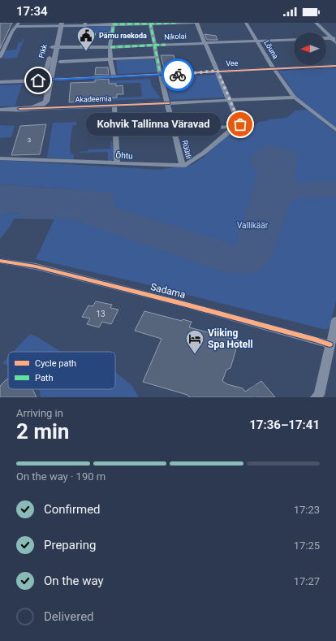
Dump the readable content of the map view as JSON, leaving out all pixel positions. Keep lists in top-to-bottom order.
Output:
{
  "streets": {
    "main road": ["Pikk", "Vee", "Akadeemia"],
    "street": [
      "Nikolai",
      "Lõuna",
      "Rüütli",
      "Õhtu",
      "Sadama"
    ]
  },
  "crossings": [
    ["Nikolai", "Lõuna"],
    ["Nikolai", "Pikk"],
    ["Nikolai", "Rüütli"],
    ["Lõuna", "Vee"],
    ["Lõuna", "Akadeemia"],
    ["Pikk", "Vee"],
    ["Pikk", "Akadeemia"],
    ["Vee", "Rüütli"],
    ["Akadeemia", "Rüütli"],
    ["Rüütli", "Õhtu"]
  ],
  "parks": ["Vallikäär"],
  "places": {
    "public building": ["Pärnu raekoda"],
    "other": ["Kohvik Tallinna Väravad"],
    "hotel": ["Viiking Spa Hotell"]
  },
  "house_numbers": ["3", "13"],
  "legend": ["Cycle path", "Path"],
  "north": "left",
  "page": {
    "status": "17:34",
    "bubble": "Kohvik Tallinna Väravad",
    "heading": ["2 min", "Arriving in", "17:36–17:41"],
    "bar": "On the way · 190 m",
    "list": [
      ["Confirmed", "17:23"],
      ["Preparing", "17:25"],
      ["On the way", "17:27"],
      "Delivered"
    ]
  }
}
